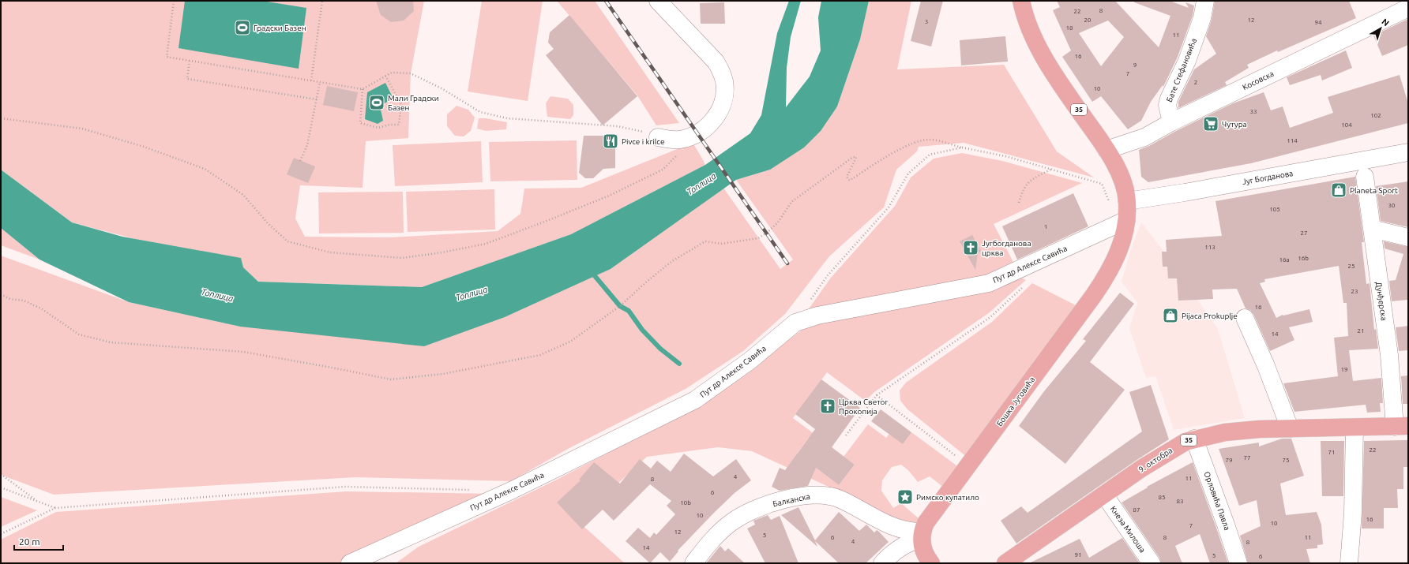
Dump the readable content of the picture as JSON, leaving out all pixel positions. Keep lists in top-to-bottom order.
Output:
{
  "streets": {
    "main road": ["35", "Бошка Југовића", "9. октобра"],
    "street": [
      "Бате Стефановића",
      "Косовска",
      "Југ Богданова",
      "Пут др Алексе Савића",
      "Дунђерска",
      "Балканска",
      "Орловића Павла",
      "Кнеза Милоша"
    ]
  },
  "crossings": [
    ["Бате Стефановића", "Косовска"],
    ["Косовска", "35"],
    ["35", "Југ Богданова"],
    ["35", "Пут др Алексе Савића"],
    ["35", "Бошка Југовића"],
    ["Пут др Алексе Савића", "Бошка Југовића"],
    ["Дунђерска", "9. октобра"],
    ["Бошка Југовића", "Балканска"],
    ["9. октобра", "Орловића Павла"],
    ["9. октобра", "Кнеза Милоша"]
  ],
  "water": ["Топлица"],
  "places": {
    "sports": ["Градски Базен", "Мали Градски Базен"],
    "supermarket": ["Чутура"],
    "restaurant": ["Pivce i krilce"],
    "shop": ["Planeta Sport", "Pijaca Prokuplje"],
    "church": ["Југбогданова црква", "Црква Светог Прокопија"],
    "place": ["Римско купатило"]
  },
  "house_numbers": [
    "8",
    "22",
    "20",
    "12",
    "3",
    "94",
    "18",
    "11",
    "16",
    "9",
    "7",
    "2",
    "10",
    "33",
    "102",
    "104",
    "114",
    "30",
    "105",
    "1",
    "27",
    "113",
    "16b",
    "16a",
    "25",
    "23",
    "16",
    "21",
    "14",
    "19",
    "22",
    "71",
    "77",
    "79",
    "75",
    "4",
    "11",
    "8",
    "6",
    "85",
    "83",
    "10b",
    "87",
    "10",
    "16",
    "10",
    "7",
    "12",
    "5",
    "6",
    "8",
    "11",
    "4",
    "8",
    "14",
    "91",
    "5",
    "6"
  ],
  "scale_bar": "20 m",
  "north": "top right"
}
